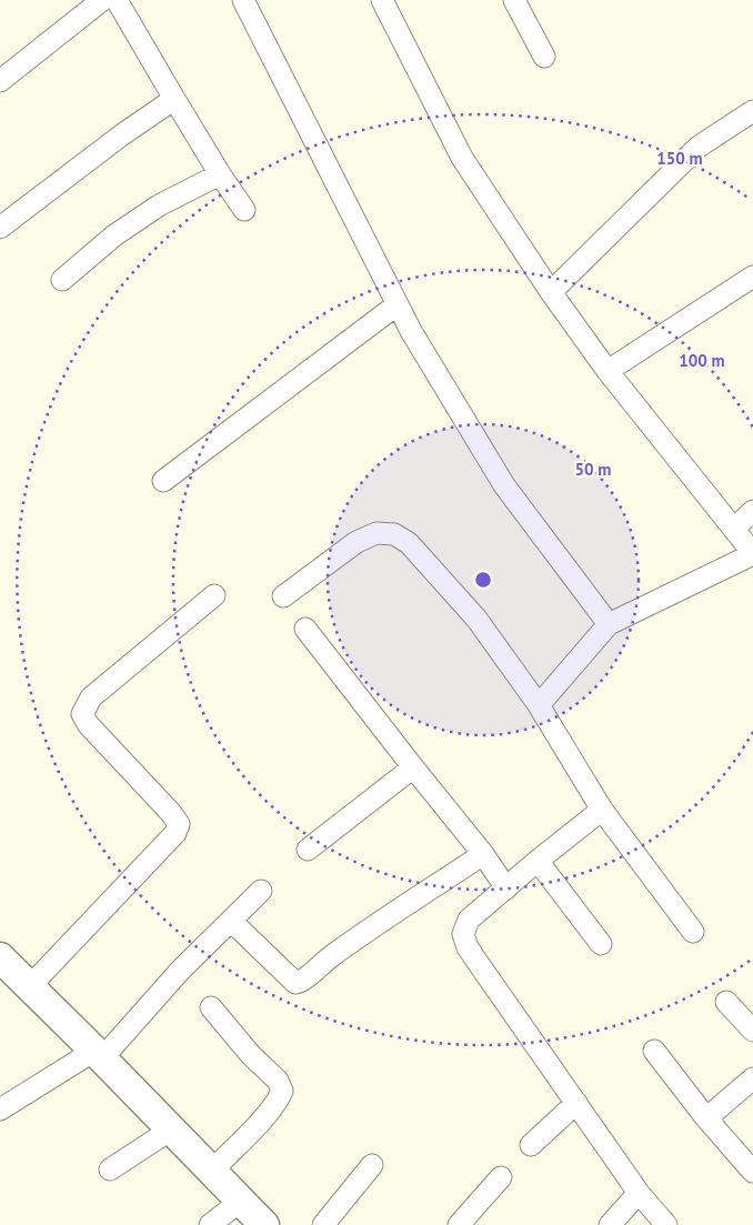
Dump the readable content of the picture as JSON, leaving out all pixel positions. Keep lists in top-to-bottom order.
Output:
{
  "rings": ["150 m", "100 m", "50 m"]
}
